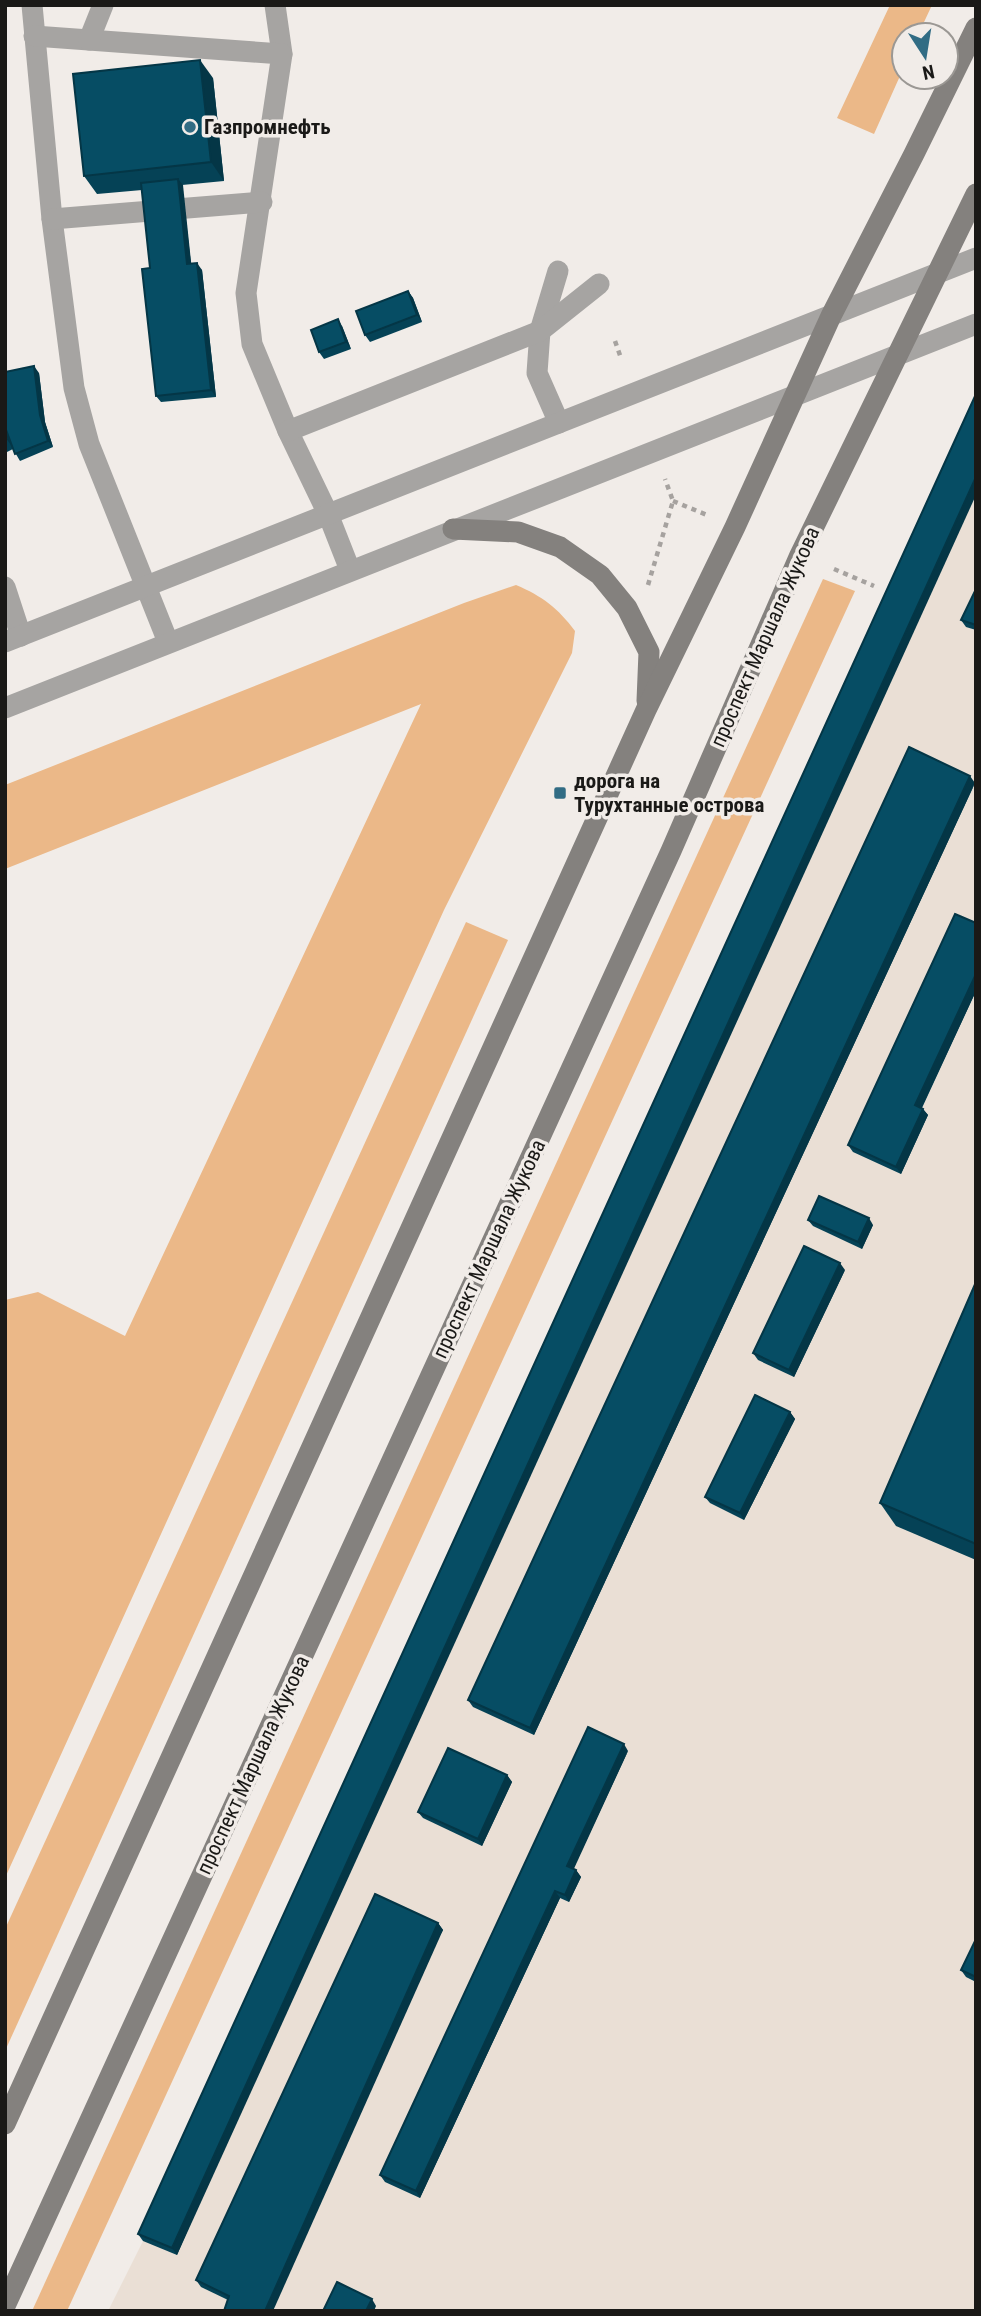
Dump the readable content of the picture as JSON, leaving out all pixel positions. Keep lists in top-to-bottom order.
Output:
{
  "streets": {
    "main road": ["проспект Маршала Жукова"]
  },
  "places": {
    "other": ["Газпромнефть"],
    "transit": ["дорога на Турухтанные острова"]
  },
  "north": "bottom"
}
